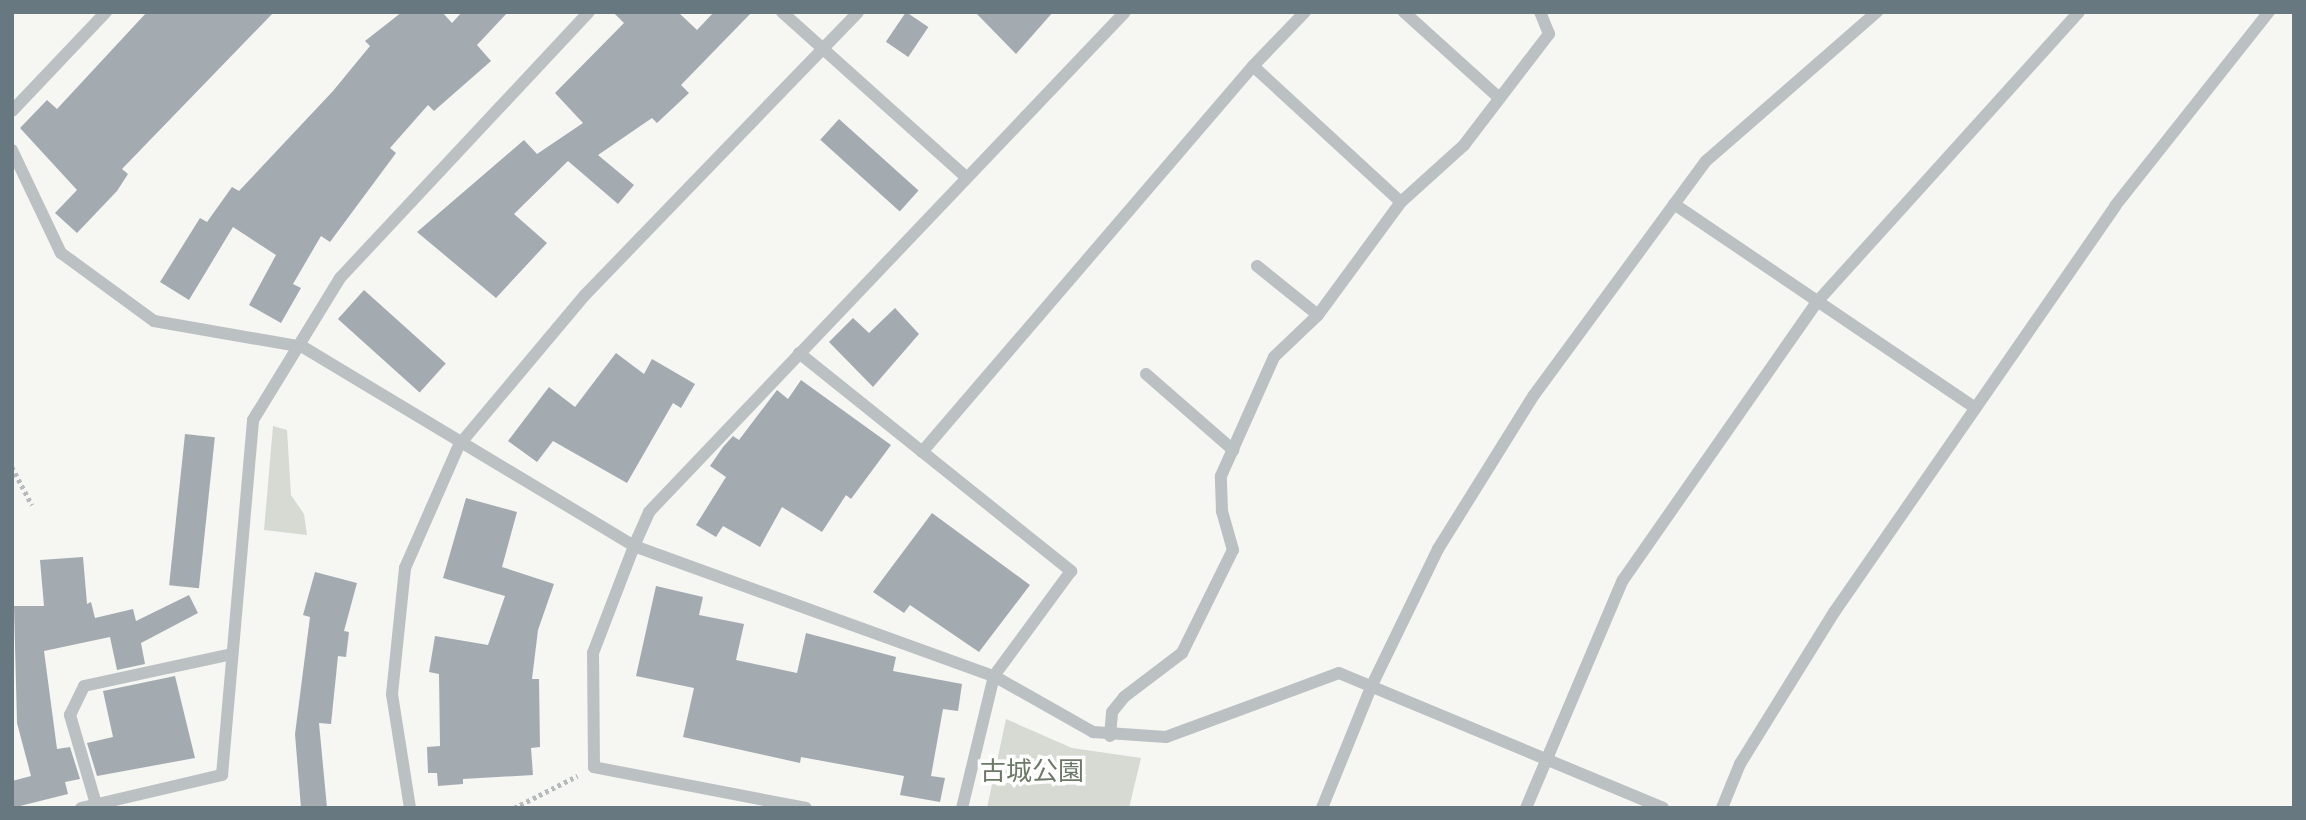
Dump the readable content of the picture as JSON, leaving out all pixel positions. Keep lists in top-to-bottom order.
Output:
{
  "parks": ["古城公園"]
}
